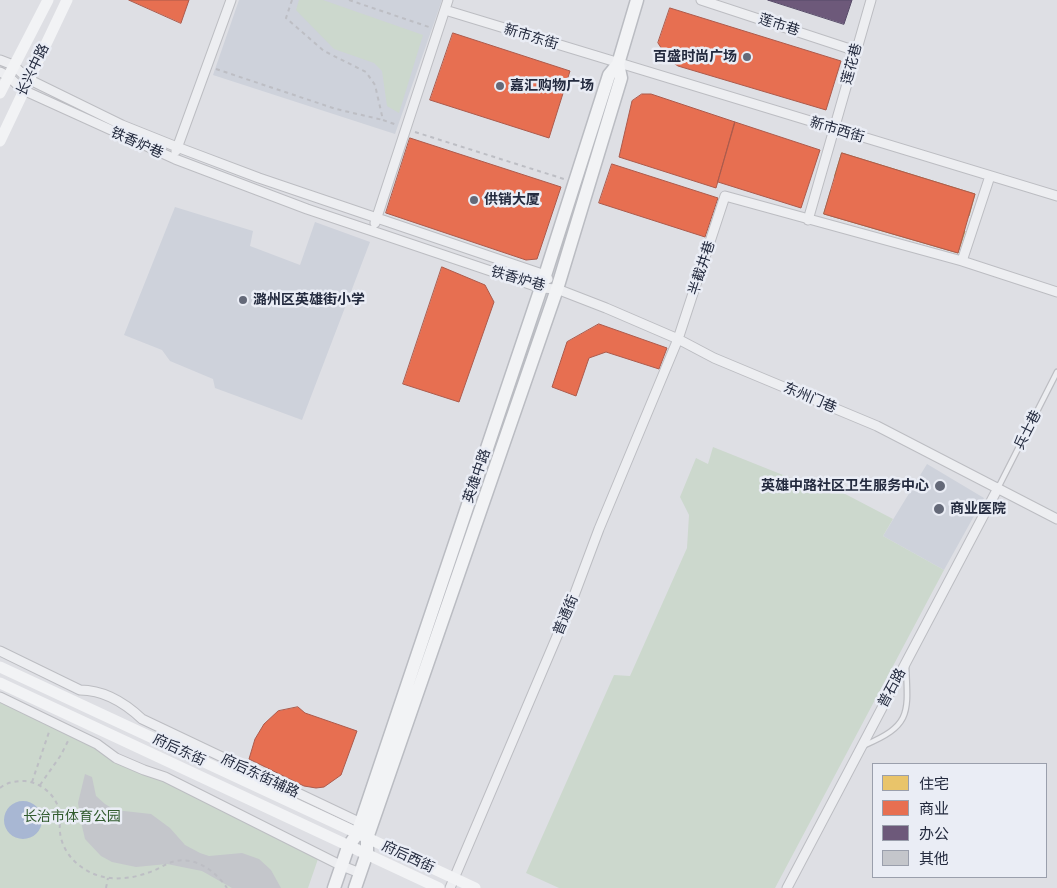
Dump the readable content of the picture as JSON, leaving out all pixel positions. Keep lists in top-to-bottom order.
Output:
{
  "streets": {
    "main road": [
      "长兴中路",
      "英雄中路",
      "府后东街",
      "府后西街"
    ],
    "street": [
      "莲市巷",
      "新市东街",
      "莲花巷",
      "新市西街",
      "铁香炉巷",
      "半截井巷",
      "东州门巷",
      "普通街",
      "普石路",
      "府后东街辅路"
    ],
    "lane": ["兵士巷"]
  },
  "crossings": [
    ["莲市巷", "莲花巷"],
    ["新市东街", "新市西街"],
    ["新市东街", "英雄中路"],
    ["莲花巷", "新市西街"],
    ["莲花巷", "半截井巷"],
    ["长兴中路", "铁香炉巷"],
    ["新市西街", "英雄中路"],
    ["铁香炉巷", "东州门巷"],
    ["铁香炉巷", "英雄中路"],
    ["半截井巷", "东州门巷"],
    ["半截井巷", "普通街"],
    ["东州门巷", "兵士巷"],
    ["东州门巷", "英雄中路"],
    ["东州门巷", "普通街"],
    ["东州门巷", "普石路"],
    ["兵士巷", "普石路"],
    ["英雄中路", "府后东街"],
    ["英雄中路", "府后东街辅路"],
    ["英雄中路", "府后西街"],
    ["普通街", "府后西街"],
    ["府后东街", "府后东街辅路"],
    ["府后东街", "府后西街"],
    ["府后东街辅路", "府后西街"]
  ],
  "parks": ["长治市体育公园"],
  "places": [
    "百盛时尚广场",
    "嘉汇购物广场",
    "供销大厦",
    "潞州区英雄街小学",
    "英雄中路社区卫生服务中心",
    "商业医院"
  ],
  "legend": [
    "住宅",
    "商业",
    "办公",
    "其他"
  ]
}
